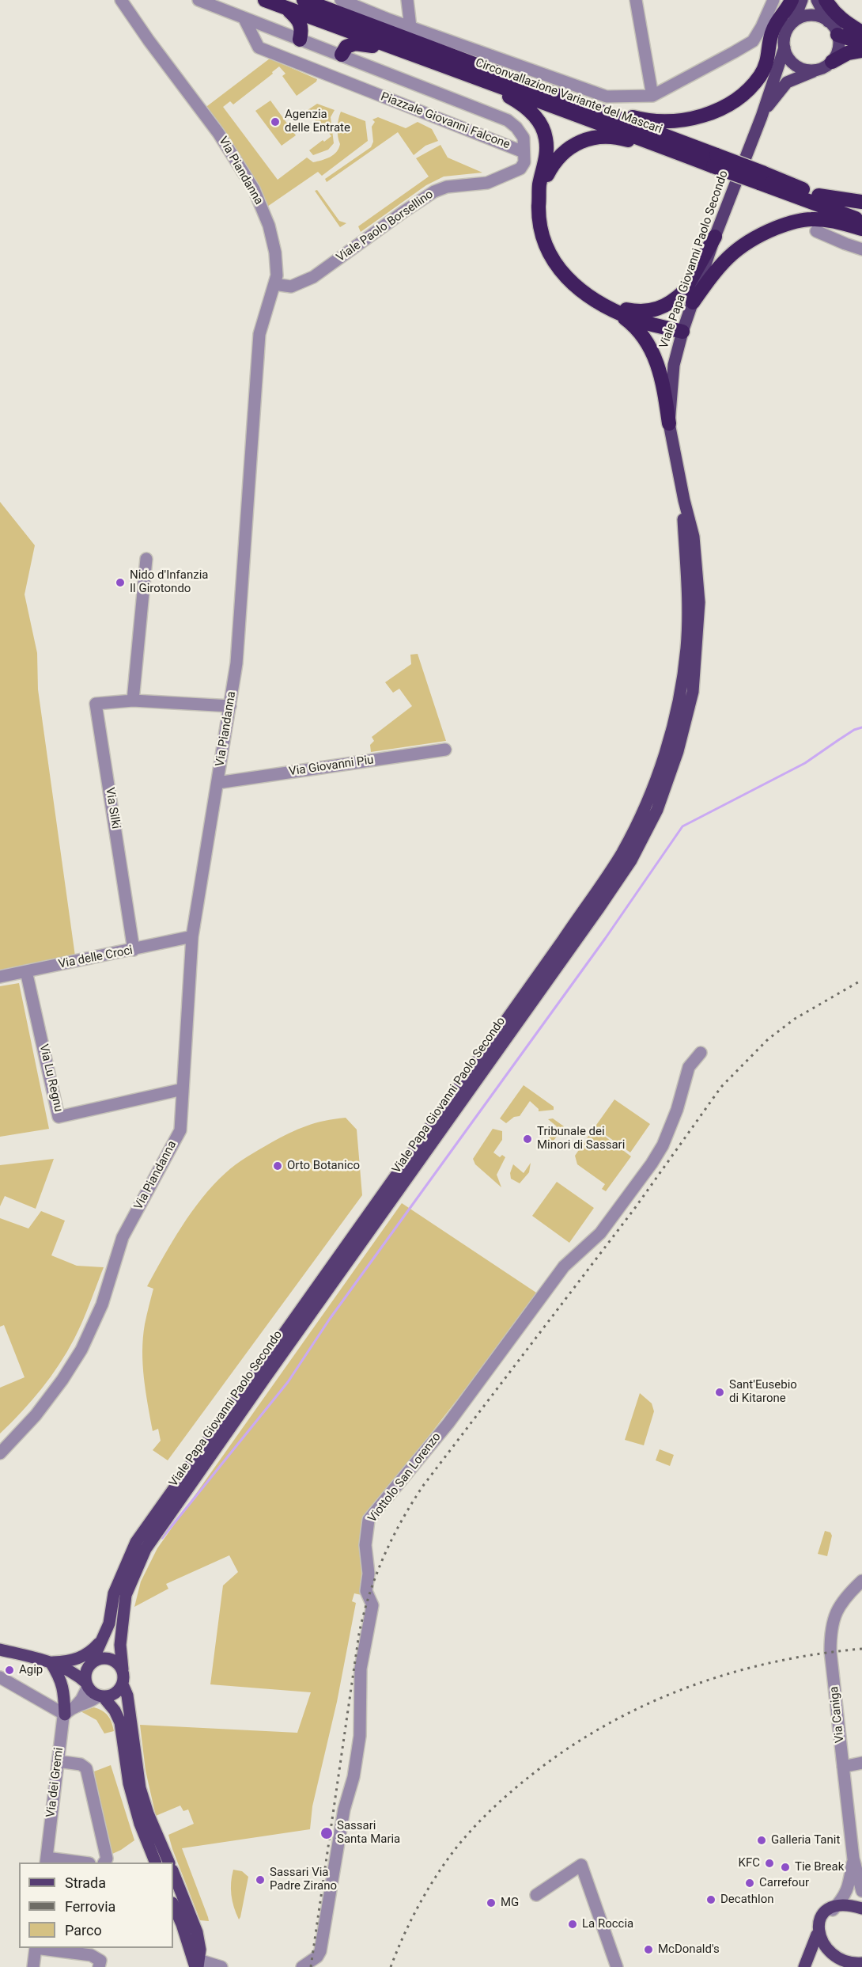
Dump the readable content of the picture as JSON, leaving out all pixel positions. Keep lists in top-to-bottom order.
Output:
{
  "streets": {
    "highway": ["Circonvallazione Variante del Mascari"],
    "main road": ["Viale Papa Giovanni Paolo Secondo"],
    "street": [
      "Piazzale Giovanni Falcone",
      "Via Piandanna",
      "Viale Paolo Borsellino",
      "Via Giovanni Piu",
      "Via Silki",
      "Via delle Croci",
      "Via Lu Regnu",
      "Viottolo San Lorenzo",
      "Via Caniga",
      "Via dei Gremi"
    ]
  },
  "crossings": [
    ["Piazzale Giovanni Falcone", "Viale Paolo Borsellino"],
    ["Via Piandanna", "Viale Paolo Borsellino"],
    ["Via Piandanna", "Via Giovanni Piu"],
    ["Via Piandanna", "Via Silki"],
    ["Via Piandanna", "Via delle Croci"],
    ["Via Piandanna", "Via Lu Regnu"],
    ["Viale Papa Giovanni Paolo Secondo", "Via dei Gremi"],
    ["Via Silki", "Via delle Croci"],
    ["Via delle Croci", "Via Lu Regnu"]
  ],
  "places": [
    "Agenzia delle Entrate",
    "Nido d'Infanzia Il Girotondo",
    "Tribunale dei Minori di Sassari",
    "Orto Botanico",
    "Sant'Eusebio di Kitarone",
    "Agip",
    "Sassari Santa Maria",
    "Galleria Tanit",
    "KFC",
    "Tie Break",
    "Sassari Via Padre Zirano",
    "Carrefour",
    "Decathlon",
    "MG",
    "La Roccia",
    "McDonald's"
  ],
  "legend": ["Strada", "Ferrovia", "Parco"]
}
